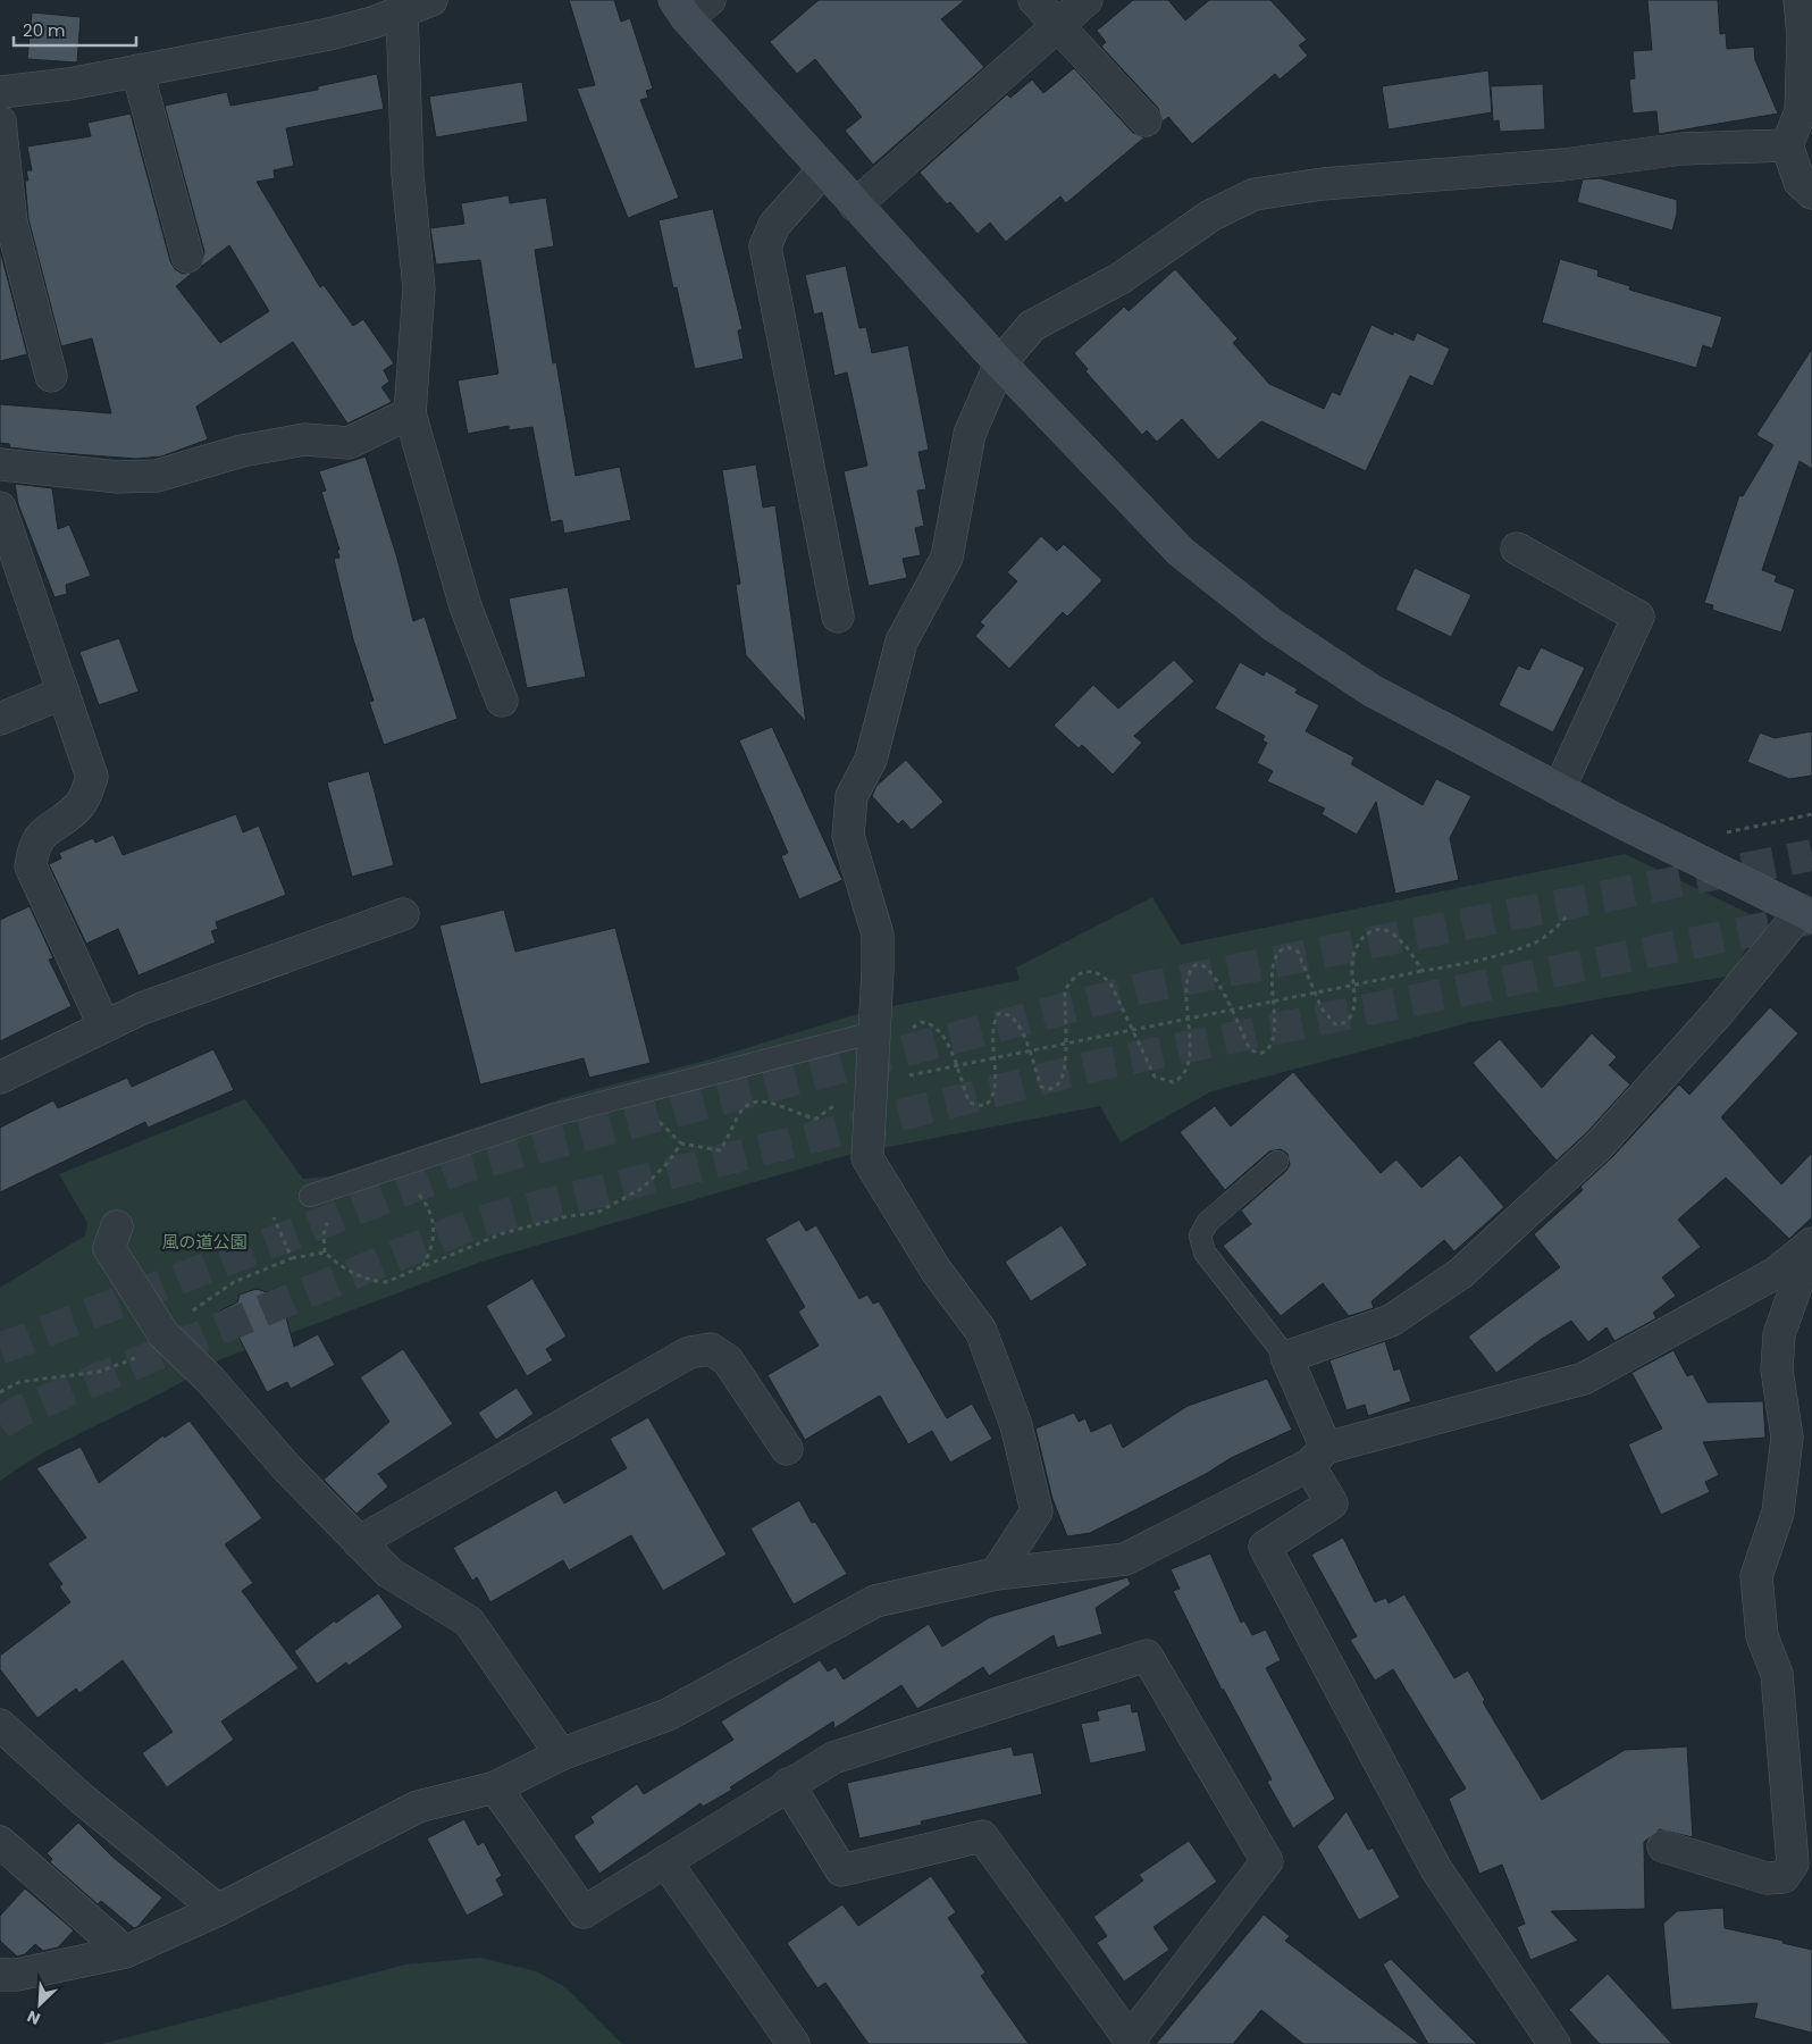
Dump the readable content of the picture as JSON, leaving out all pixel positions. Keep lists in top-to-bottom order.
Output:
{
  "parks": ["風の道公園"],
  "scale_bar": "20 m",
  "north": "bottom left"
}
